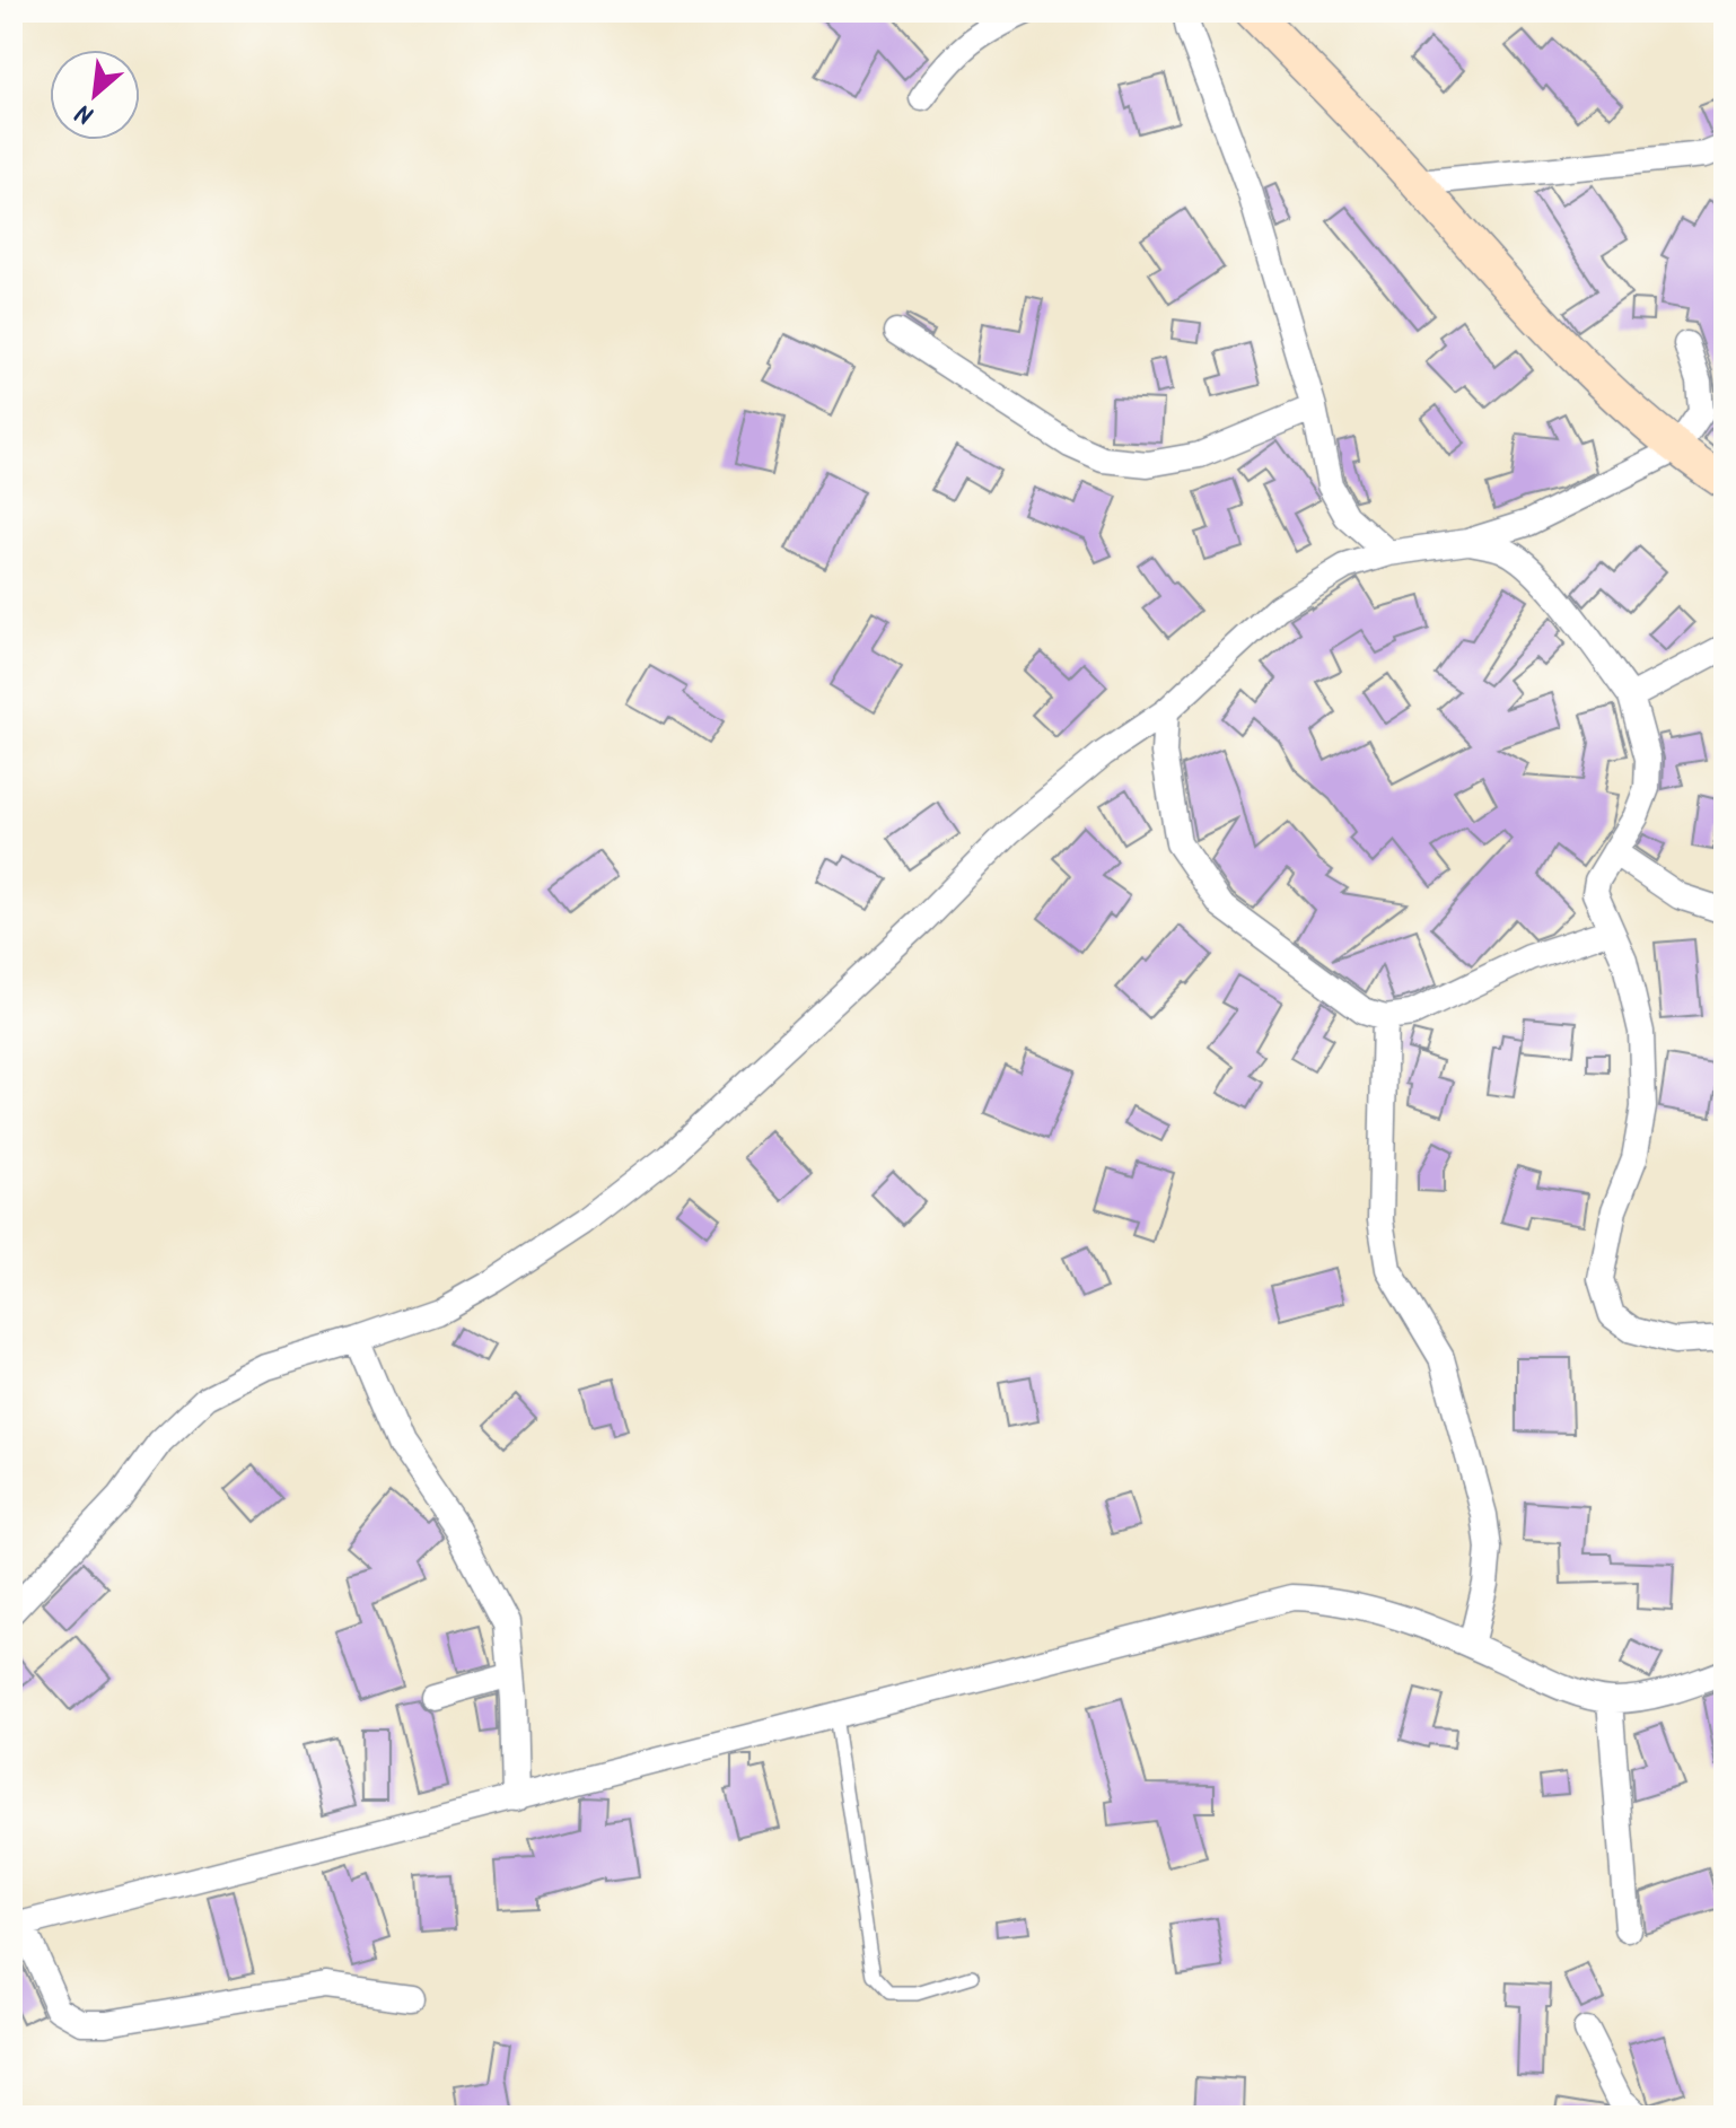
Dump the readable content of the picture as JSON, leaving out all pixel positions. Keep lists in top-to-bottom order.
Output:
{
  "north": "bottom left"
}
